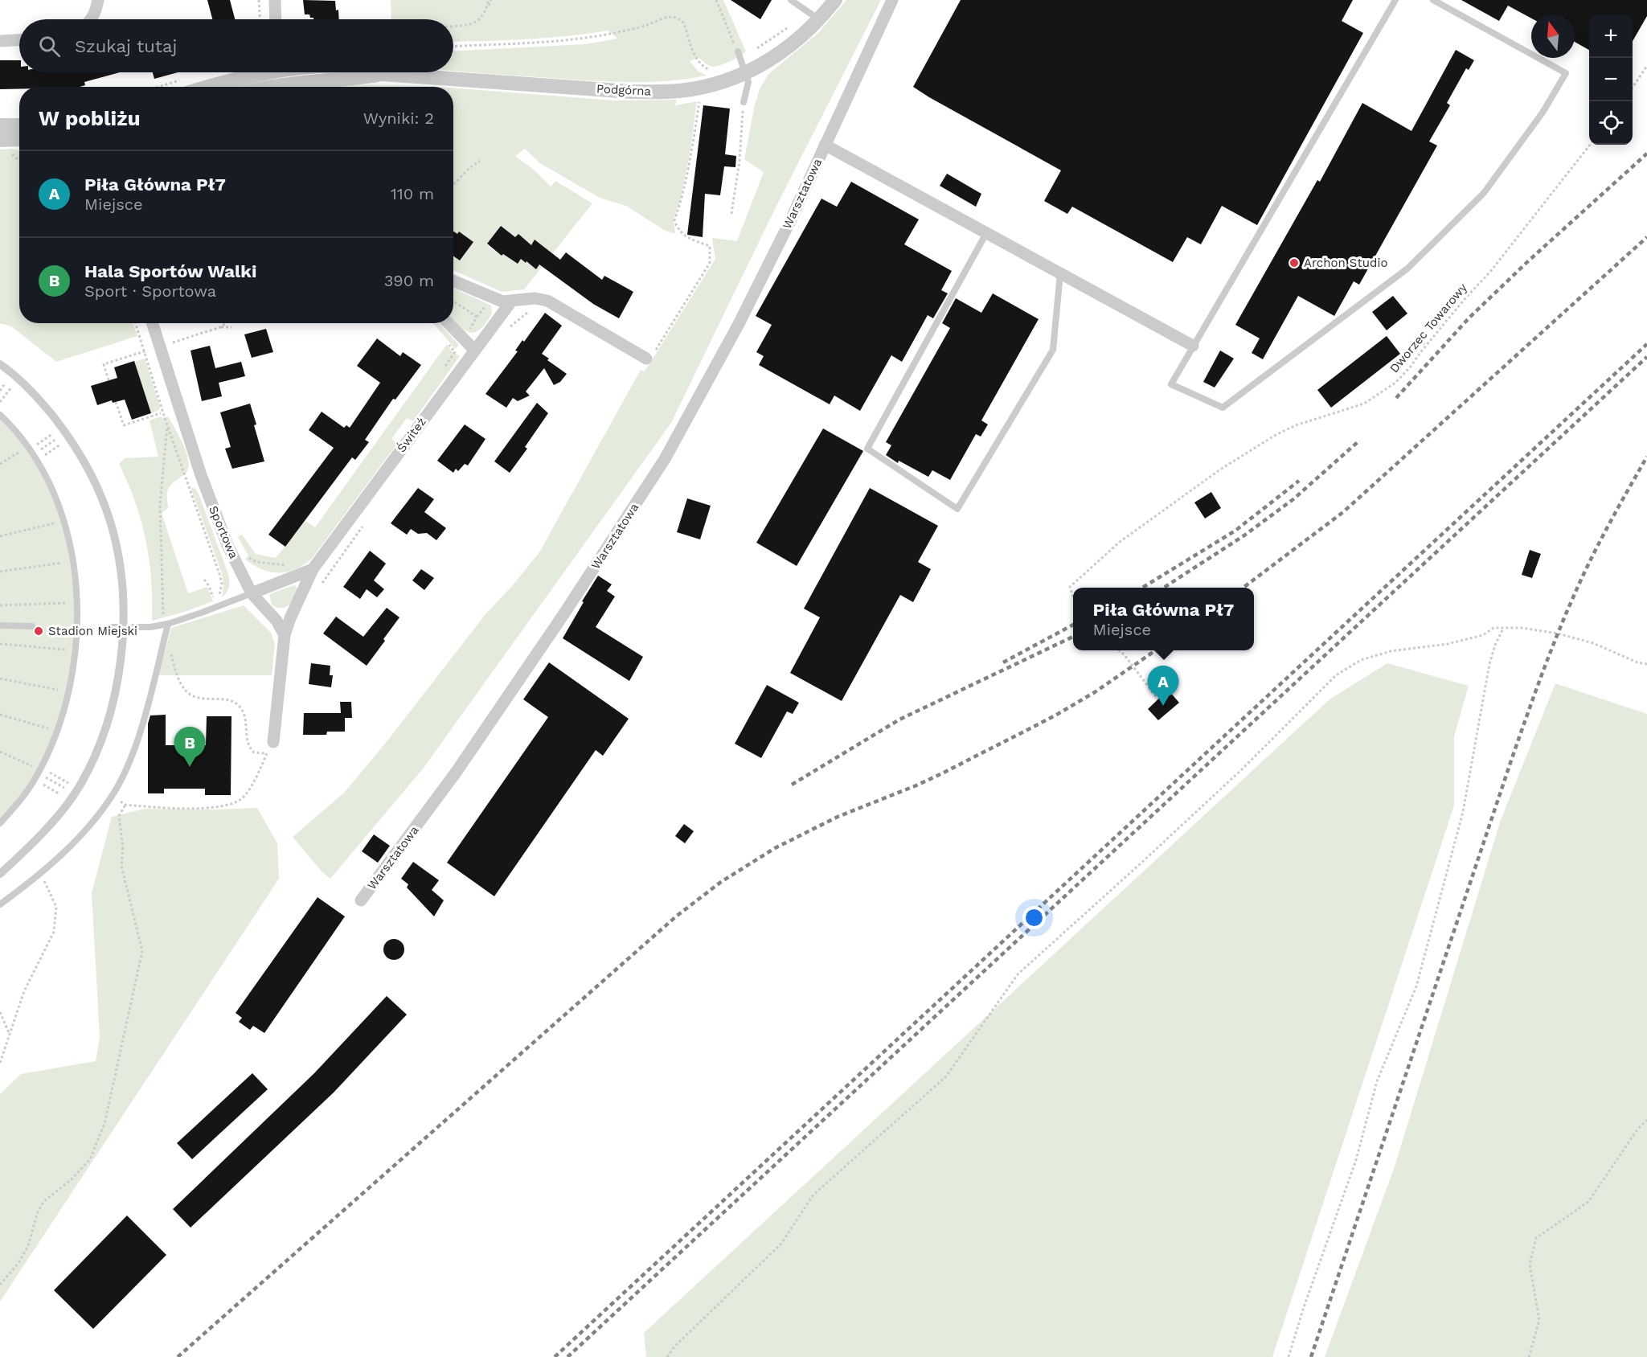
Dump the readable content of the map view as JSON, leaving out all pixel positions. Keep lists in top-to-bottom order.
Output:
{
  "streets": {
    "street": [
      "Podgórna",
      "Warsztatowa",
      "Świteź",
      "Sportowa"
    ],
    "path": ["Dworzec Towarowy"]
  },
  "crossings": [
    ["Świteź", "Sportowa"]
  ],
  "places": ["Archon Studio", "Stadion Miejski"],
  "north": "top",
  "page": {
    "map_buttons": ["+", "−"],
    "search": "Szukaj tutaj",
    "heading": ["W pobliżu", "Wyniki: 2"],
    "list": [
      {
        "mark": "A",
        "name": "Piła Główna Pł7",
        "note": "Miejsce",
        "value": "110 m"
      },
      {
        "mark": "B",
        "name": "Hala Sportów Walki",
        "note": "Sport · Sportowa",
        "value": "390 m"
      }
    ],
    "popup": ["Piła Główna Pł7", "Miejsce"],
    "pins": ["A", "B"]
  }
}
